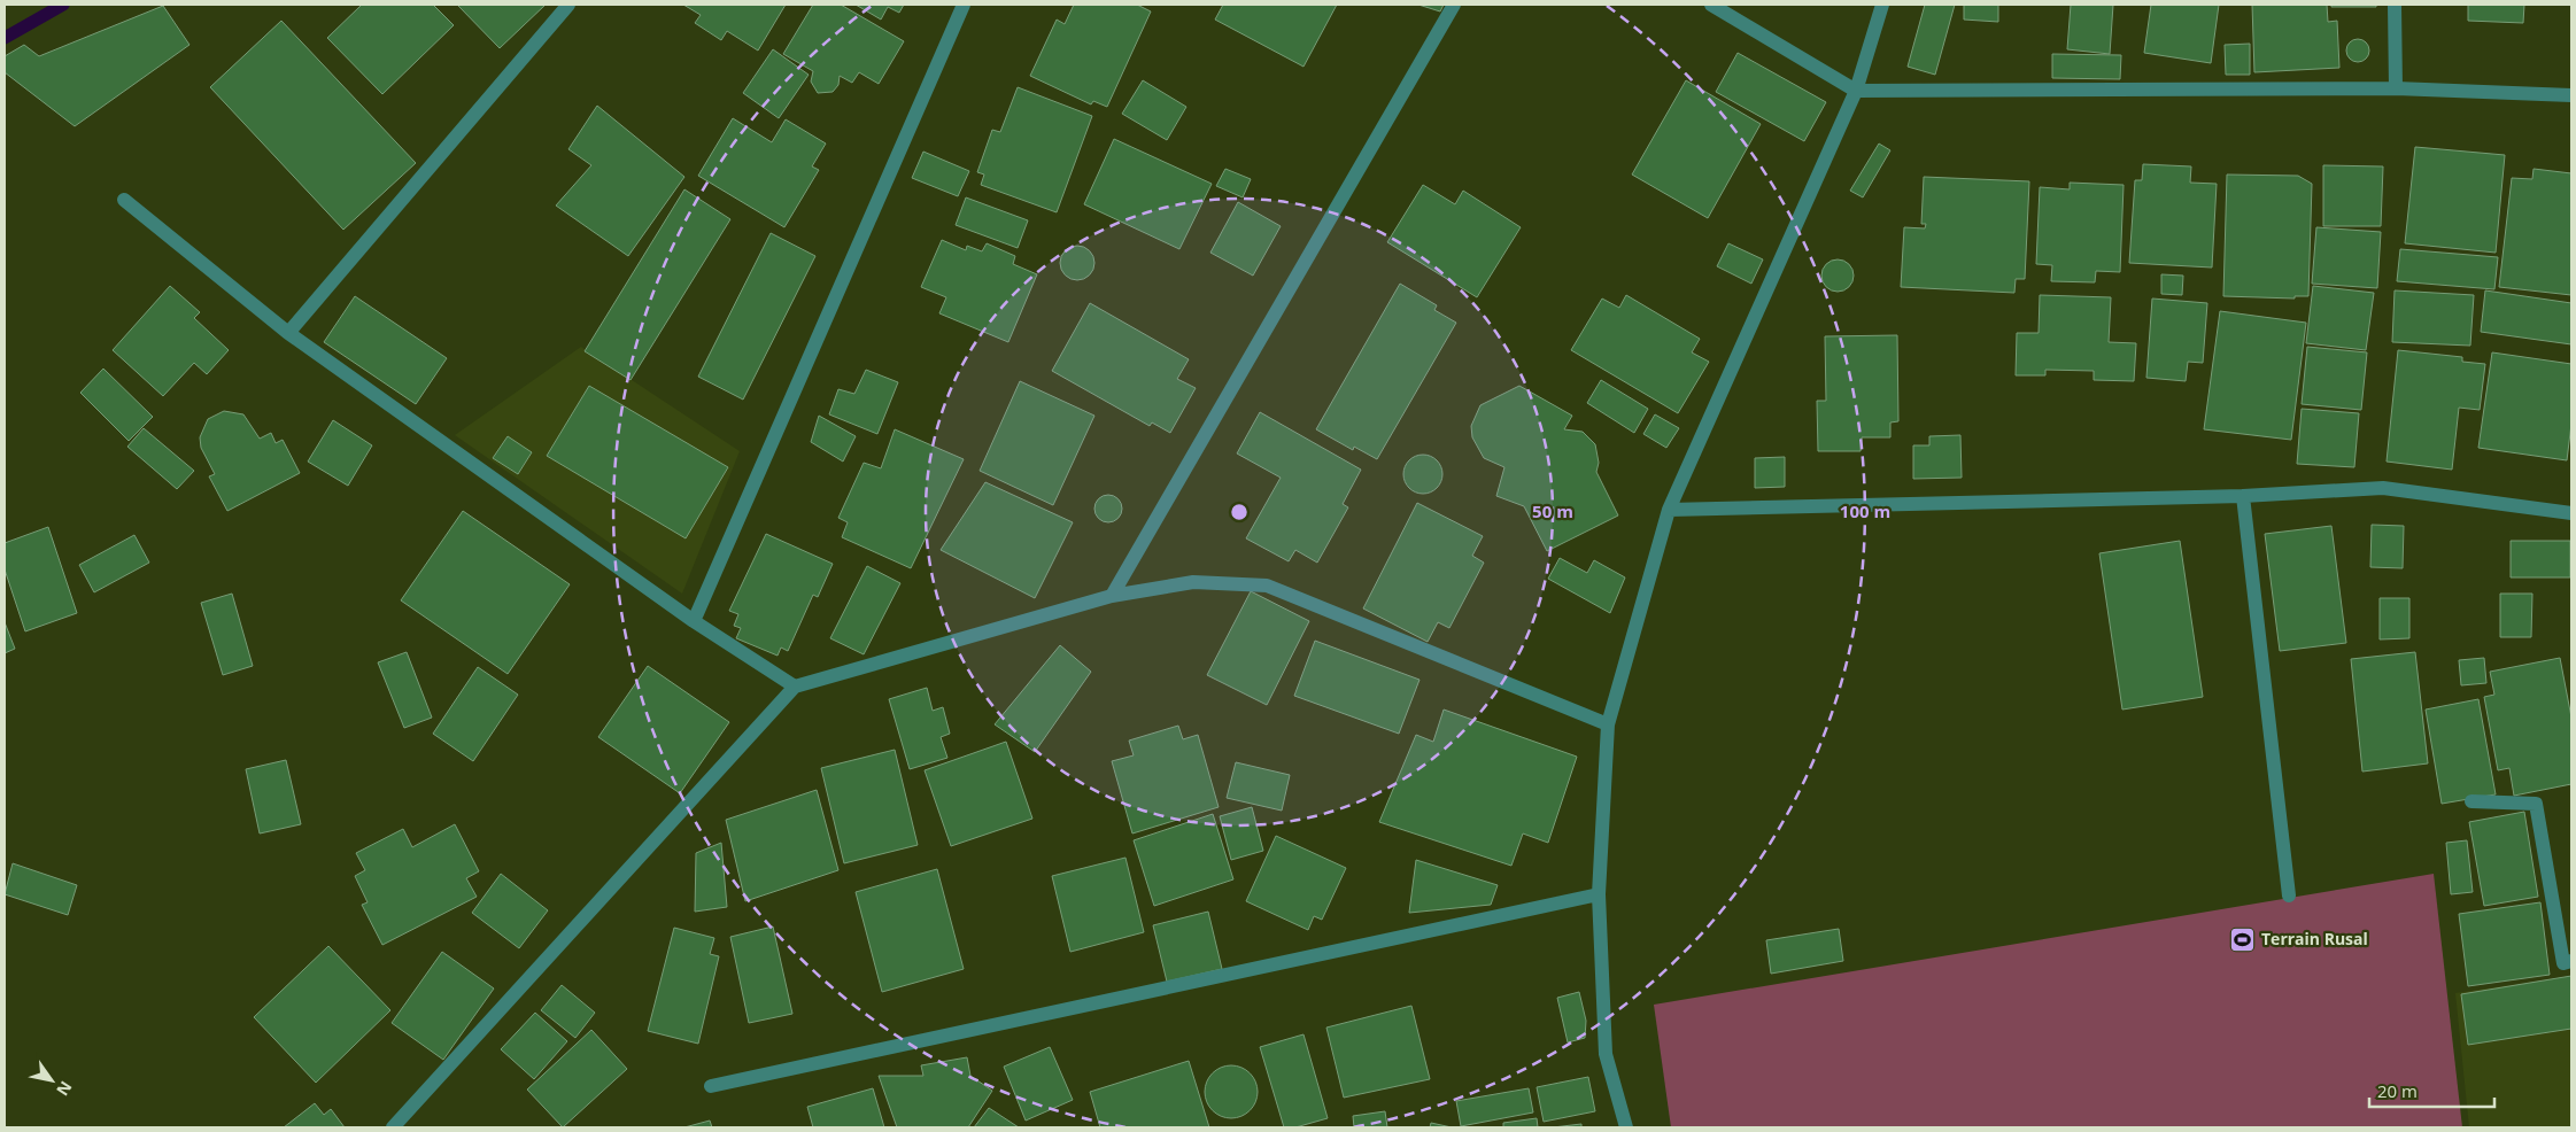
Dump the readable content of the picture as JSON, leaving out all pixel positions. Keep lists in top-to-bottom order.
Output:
{
  "places": {
    "sports": ["Terrain Rusal"]
  },
  "scale_bar": "20 m",
  "north": "bottom right",
  "rings": ["50 m", "100 m"]
}
